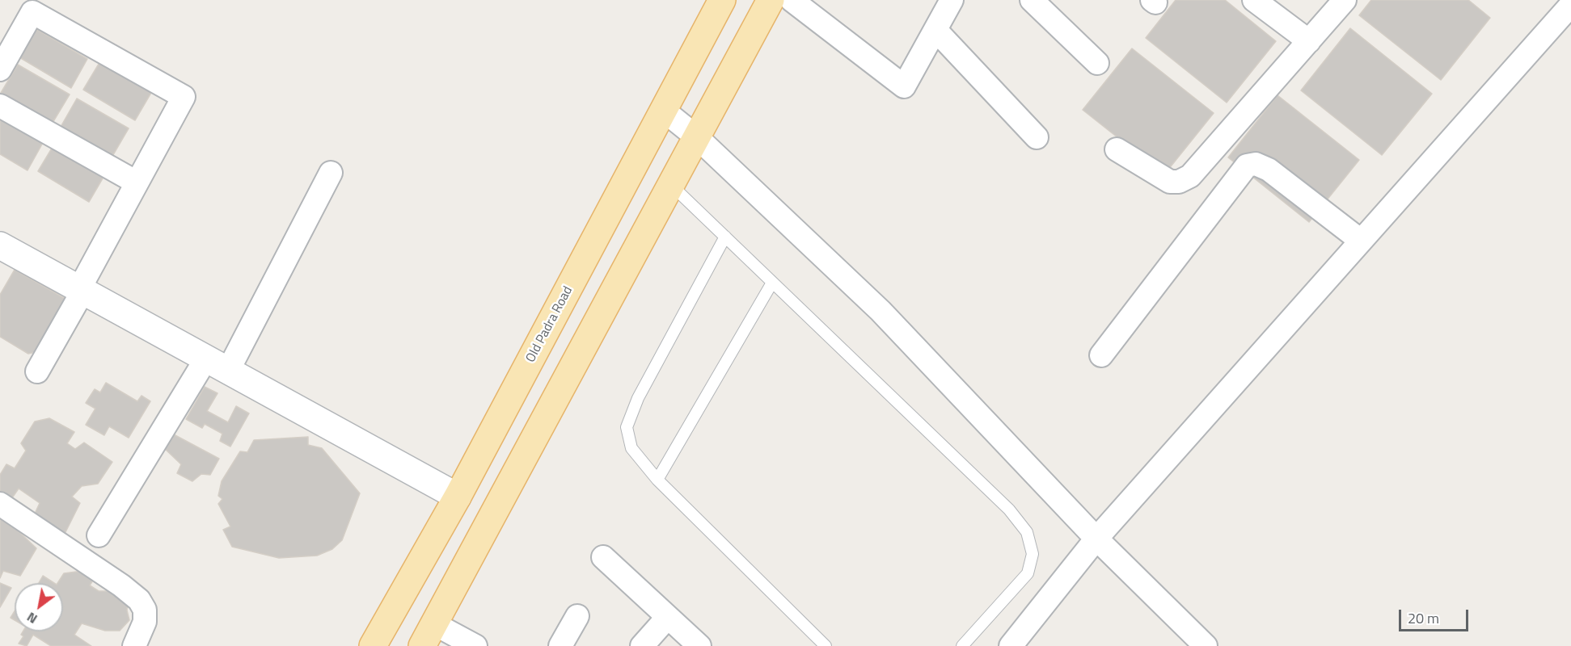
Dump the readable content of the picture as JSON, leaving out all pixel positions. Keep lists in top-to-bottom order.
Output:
{
  "streets": {
    "main road": ["Old Padra Road"]
  },
  "scale_bar": "20 m",
  "north": "bottom left"
}
